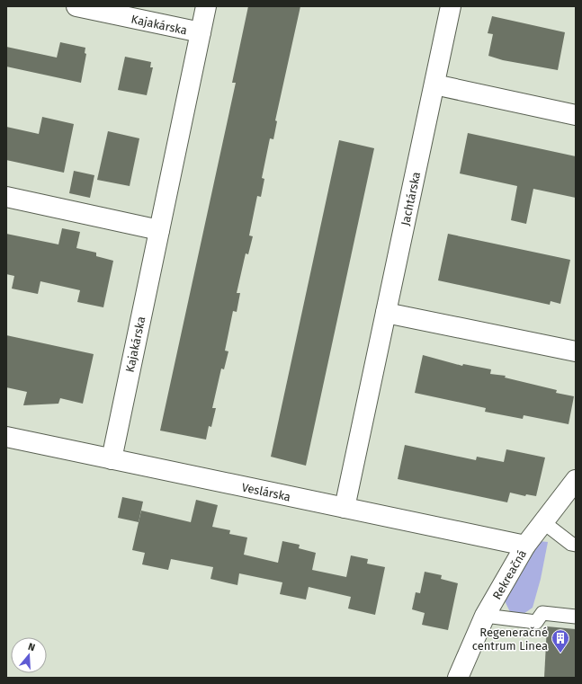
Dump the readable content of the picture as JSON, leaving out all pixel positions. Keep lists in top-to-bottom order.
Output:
{
  "streets": {
    "street": [
      "Kajakárska",
      "Jachtárska",
      "Veslárska",
      "Rekreačná"
    ]
  },
  "crossings": [
    ["Kajakárska", "Veslárska"],
    ["Jachtárska", "Veslárska"],
    ["Veslárska", "Rekreačná"]
  ],
  "places": {
    "building": ["Regeneračné centrum Linea"]
  },
  "north": "top"
}
